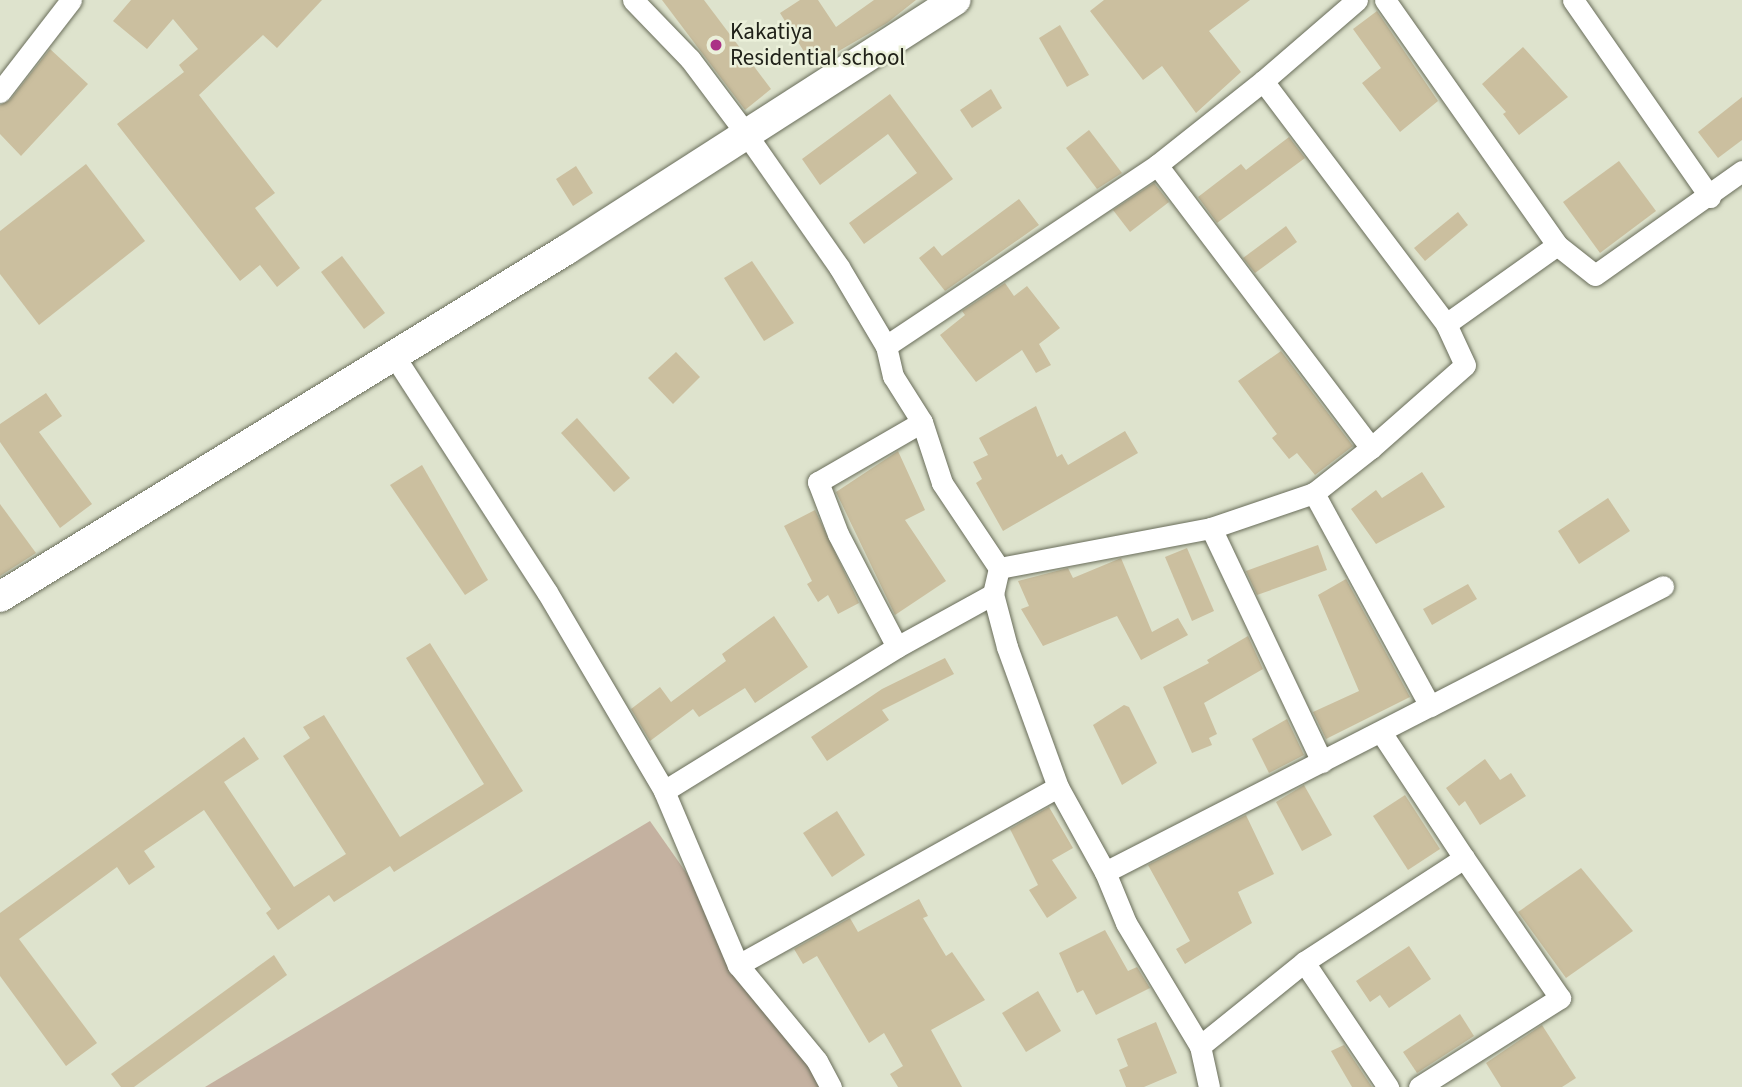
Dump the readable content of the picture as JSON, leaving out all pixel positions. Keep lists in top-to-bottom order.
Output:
{
  "places": ["Kakatiya Residential school"]
}
